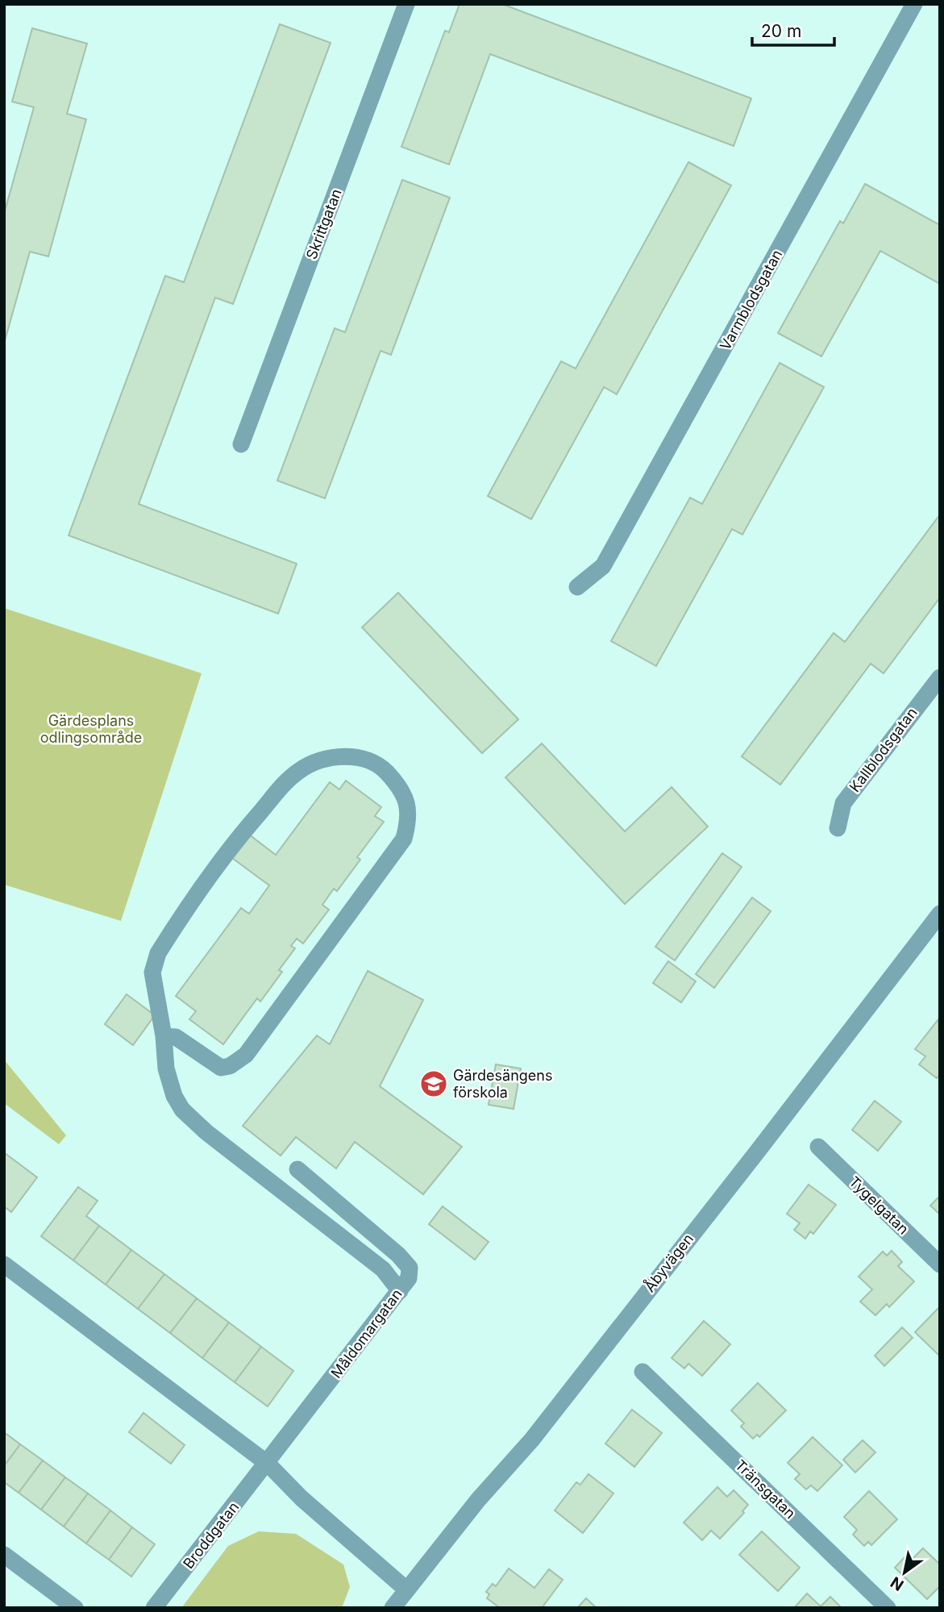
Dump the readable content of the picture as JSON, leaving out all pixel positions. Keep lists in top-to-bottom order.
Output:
{
  "streets": {
    "street": [
      "Skrittgatan",
      "Varmblodsgatan",
      "Kallblodsgatan",
      "Tygelgatan",
      "Åbyvägen",
      "Måldomargatan",
      "Tränsgatan",
      "Broddgatan"
    ]
  },
  "crossings": [
    ["Måldomargatan", "Broddgatan"]
  ],
  "parks": ["Gärdesplans odlingsområde"],
  "places": {
    "school or university": ["Gärdesängens förskola"]
  },
  "scale_bar": "20 m",
  "north": "bottom left"
}
